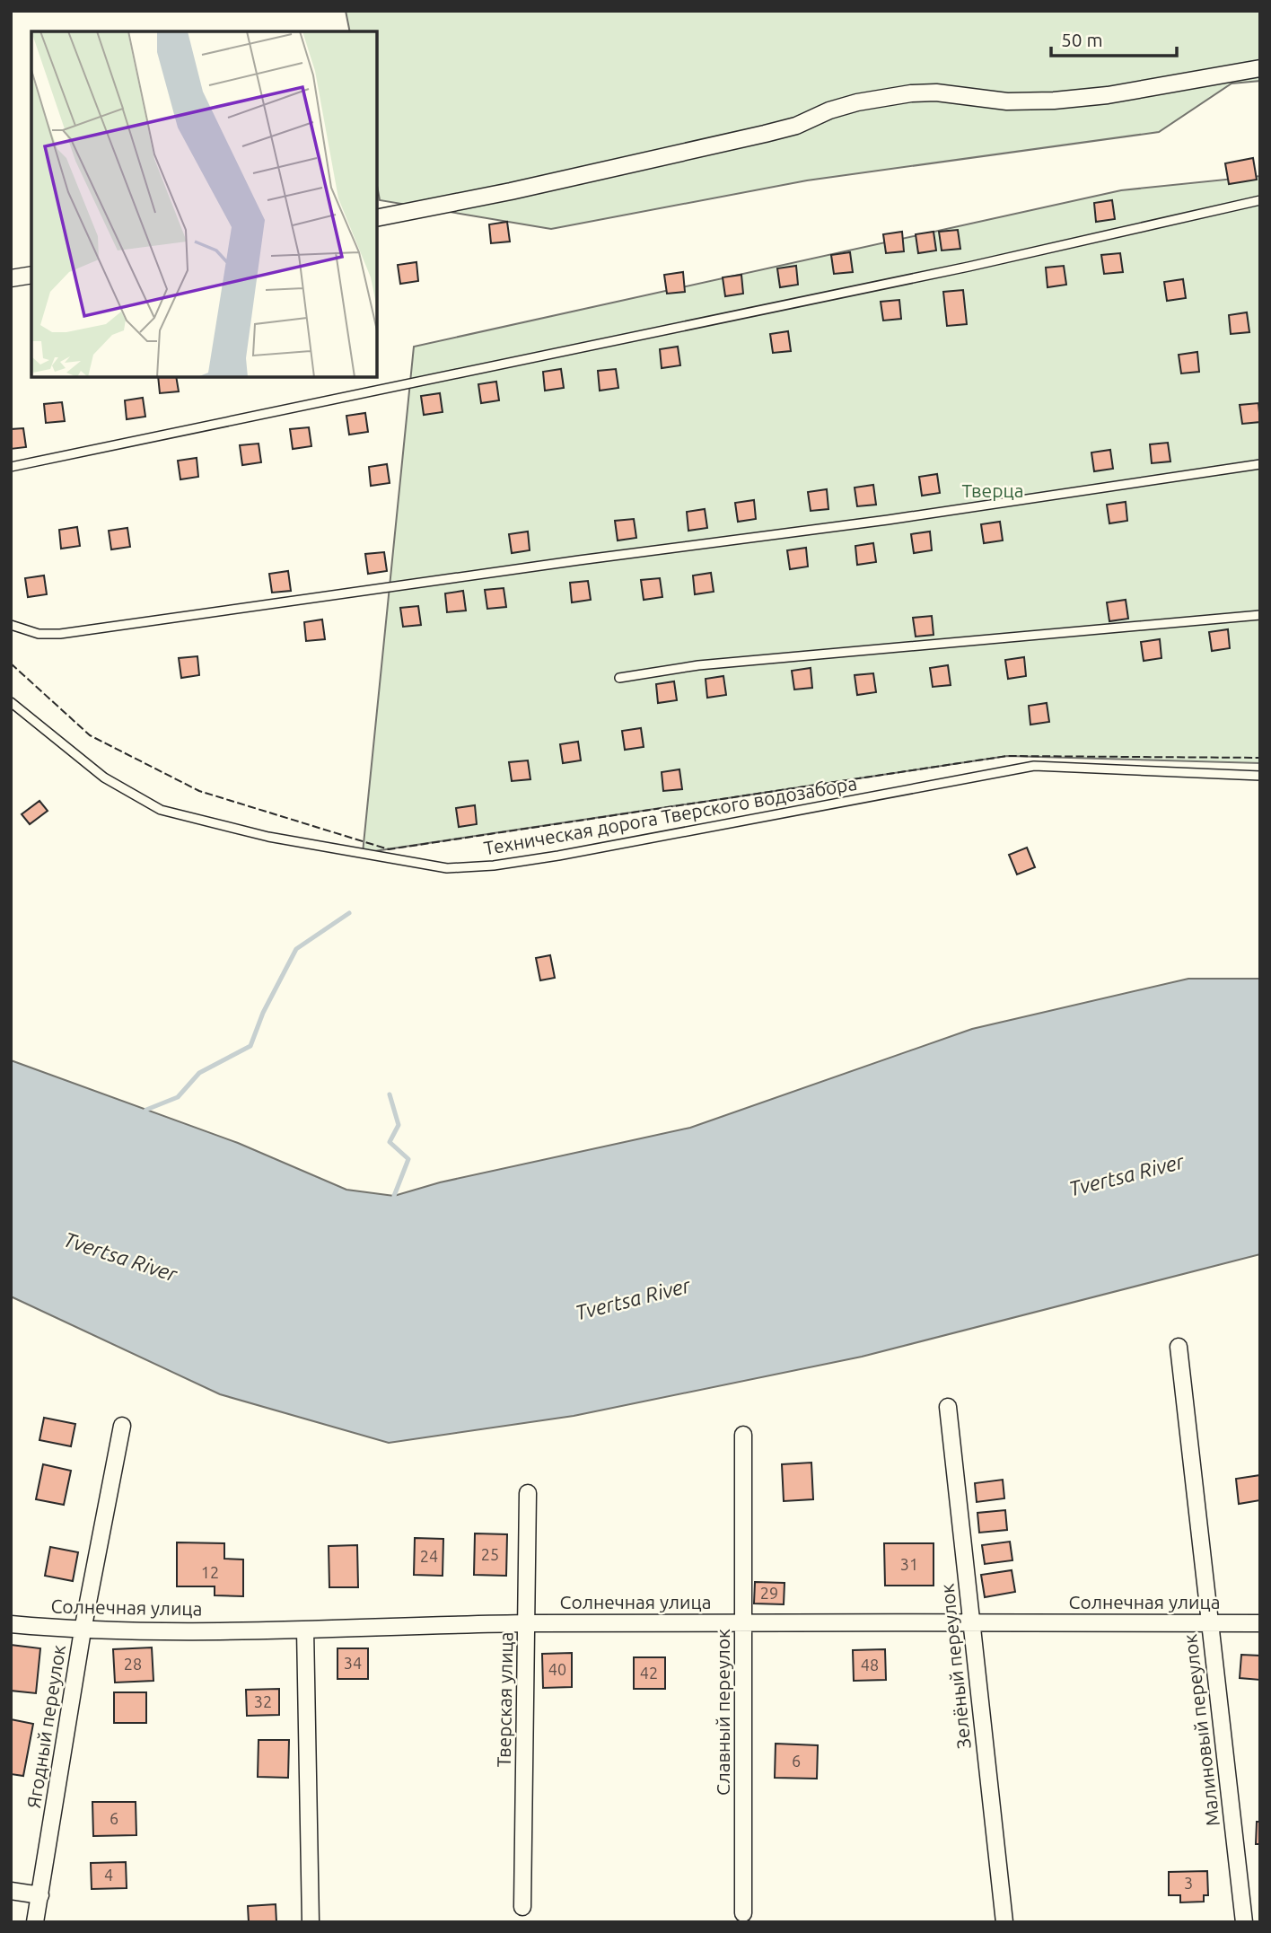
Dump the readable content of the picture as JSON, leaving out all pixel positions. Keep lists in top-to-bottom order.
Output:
{
  "streets": {
    "street": [
      "Солнечная улица",
      "Зелёный переулок",
      "Тверская улица",
      "Славный переулок",
      "Ягодный переулок",
      "Малиновый переулок"
    ],
    "lane": ["Техническая дорога Тверского водозабора"]
  },
  "crossings": [
    ["Солнечная улица", "Зелёный переулок"],
    ["Солнечная улица", "Тверская улица"],
    ["Солнечная улица", "Славный переулок"],
    ["Солнечная улица", "Ягодный переулок"],
    ["Солнечная улица", "Малиновый переулок"]
  ],
  "water": ["Tvertsa River"],
  "parks": ["Тверца"],
  "house_numbers": [
    "25",
    "24",
    "31",
    "12",
    "29",
    "34",
    "28",
    "48",
    "40",
    "42",
    "32",
    "6",
    "6",
    "4",
    "3"
  ],
  "scale_bar": "50 m"
}
